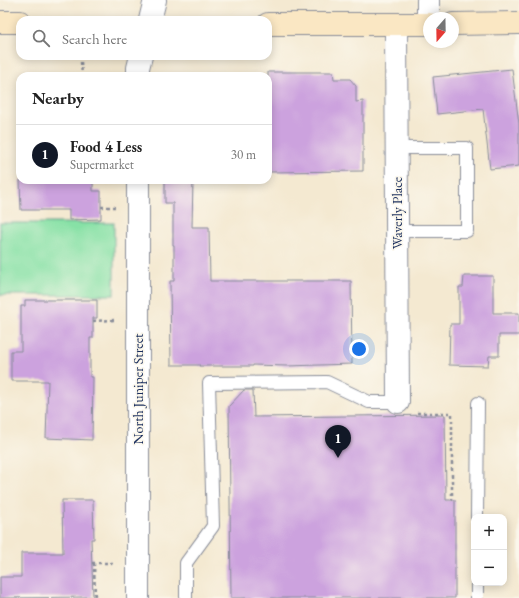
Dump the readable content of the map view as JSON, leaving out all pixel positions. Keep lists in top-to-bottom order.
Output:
{
  "streets": {
    "street": ["Waverly Place", "North Juniper Street"]
  },
  "north": "bottom",
  "page": {
    "search": "Search here",
    "heading": "Nearby",
    "list": [
      {
        "mark": "1",
        "name": "Food 4 Less",
        "note": "Supermarket",
        "value": "30 m"
      }
    ],
    "pins": "1",
    "map_buttons": ["+", "−"]
  }
}
